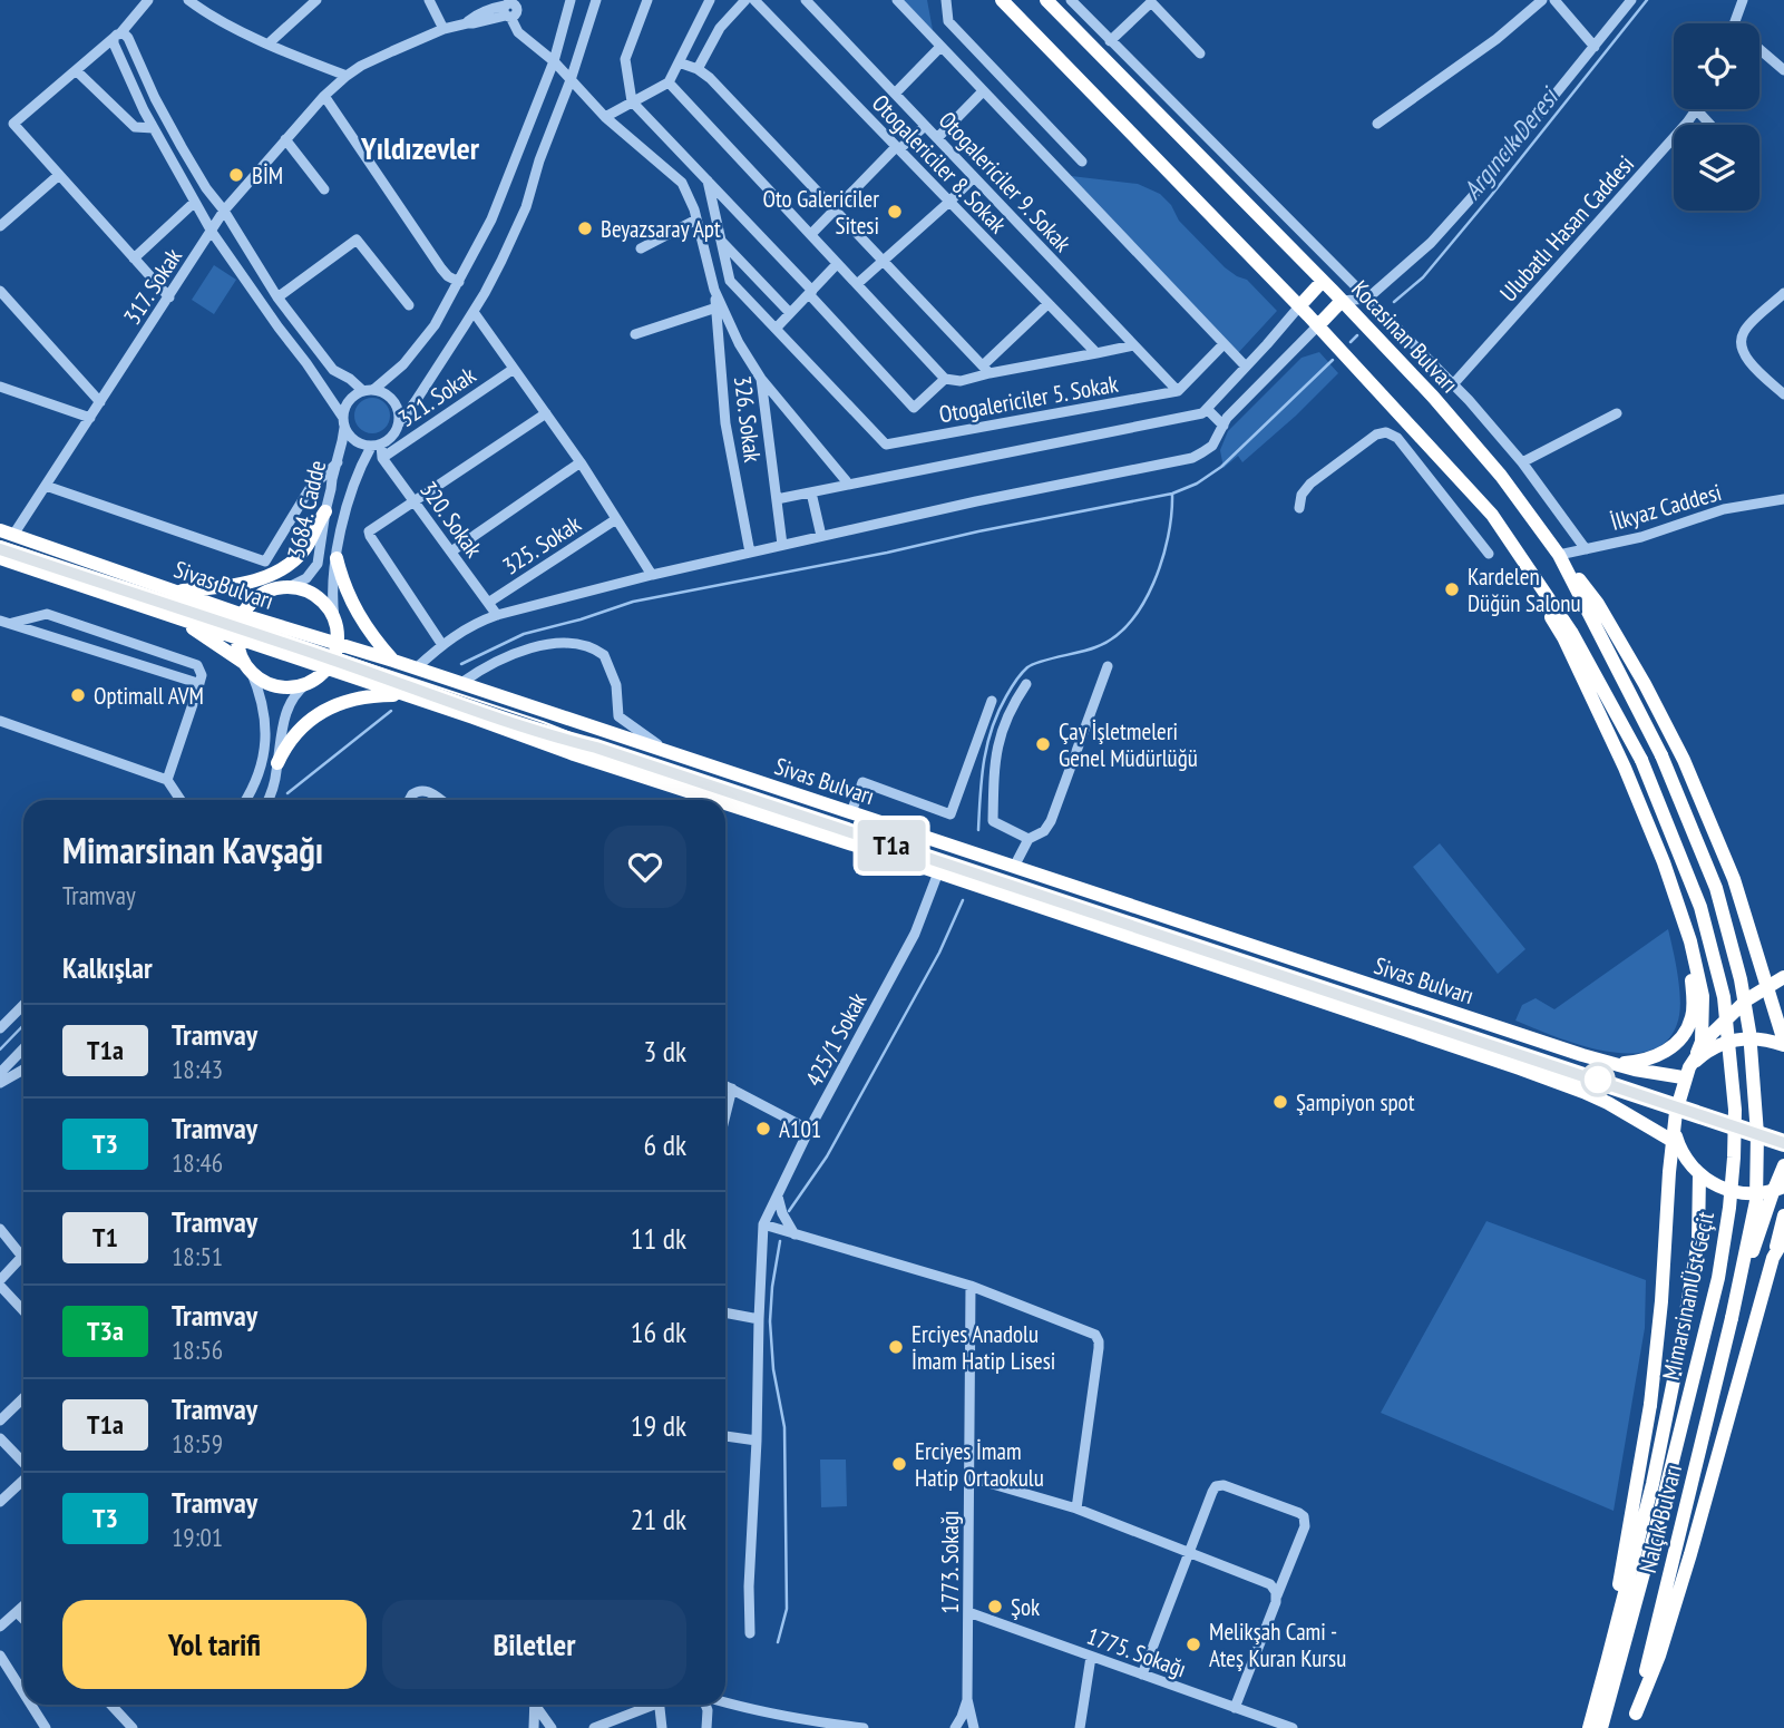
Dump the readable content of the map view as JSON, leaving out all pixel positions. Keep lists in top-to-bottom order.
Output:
{
  "streets": {
    "highway": [
      "Kocasinan Bulvarı",
      "Sivas Bulvarı",
      "Mimarsinan Üst Geçit",
      "Nalçık Bulvarı"
    ],
    "street": [
      "Otogalericiler 8. Sokak",
      "Otogalericiler 9. Sokak",
      "Ulubatlı Hasan Caddesi",
      "317. Sokak",
      "321. Sokak",
      "Otogalericiler 5. Sokak",
      "326. Sokak",
      "İlkyaz Caddesi",
      "3684. Cadde",
      "320. Sokak",
      "325. Sokak",
      "425/1 Sokak",
      "1773. Sokağı",
      "1775. Sokağı"
    ]
  },
  "crossings": [
    ["Otogalericiler 9. Sokak", "Otogalericiler 5. Sokak"],
    ["317. Sokak", "Sivas Bulvarı"],
    ["Kocasinan Bulvarı", "İlkyaz Caddesi"],
    ["Kocasinan Bulvarı", "Mimarsinan Üst Geçit"],
    ["321. Sokak", "320. Sokak"],
    ["320. Sokak", "325. Sokak"],
    ["Sivas Bulvarı", "425/1 Sokak"],
    ["Mimarsinan Üst Geçit", "Nalçık Bulvarı"],
    ["1773. Sokağı", "1775. Sokağı"]
  ],
  "districts": ["Yıldızevler"],
  "water": ["Argıncık Deresi"],
  "places": [
    "BİM",
    "Oto Galericiler Sitesi",
    "Beyazsaray Apt",
    "Kardelen Düğün Salonu",
    "Optimall AVM",
    "Çay İşletmeleri Genel Müdürlüğü",
    "Şampiyon spot",
    "A101",
    "Erciyes Anadolu İmam Hatip Lisesi",
    "Erciyes İmam Hatip Ortaokulu",
    "Şok",
    "Melikşah Cami - Ateş Kuran Kursu"
  ],
  "lines": ["tram line T1a"],
  "page": {
    "on_map": "T1a",
    "heading": [
      ["Mimarsinan Kavşağı", "Tramvay"],
      "Kalkışlar"
    ],
    "list": [
      {
        "mark": "T1a",
        "name": "Tramvay",
        "note": "18:43",
        "value": "3 dk"
      },
      {
        "mark": "T3",
        "name": "Tramvay",
        "note": "18:46",
        "value": "6 dk"
      },
      {
        "mark": "T1",
        "name": "Tramvay",
        "note": "18:51",
        "value": "11 dk"
      },
      {
        "mark": "T3a",
        "name": "Tramvay",
        "note": "18:56",
        "value": "16 dk"
      },
      {
        "mark": "T1a",
        "name": "Tramvay",
        "note": "18:59",
        "value": "19 dk"
      },
      {
        "mark": "T3",
        "name": "Tramvay",
        "note": "19:01",
        "value": "21 dk"
      }
    ],
    "buttons": ["Yol tarifi", "Biletler"]
  }
}
